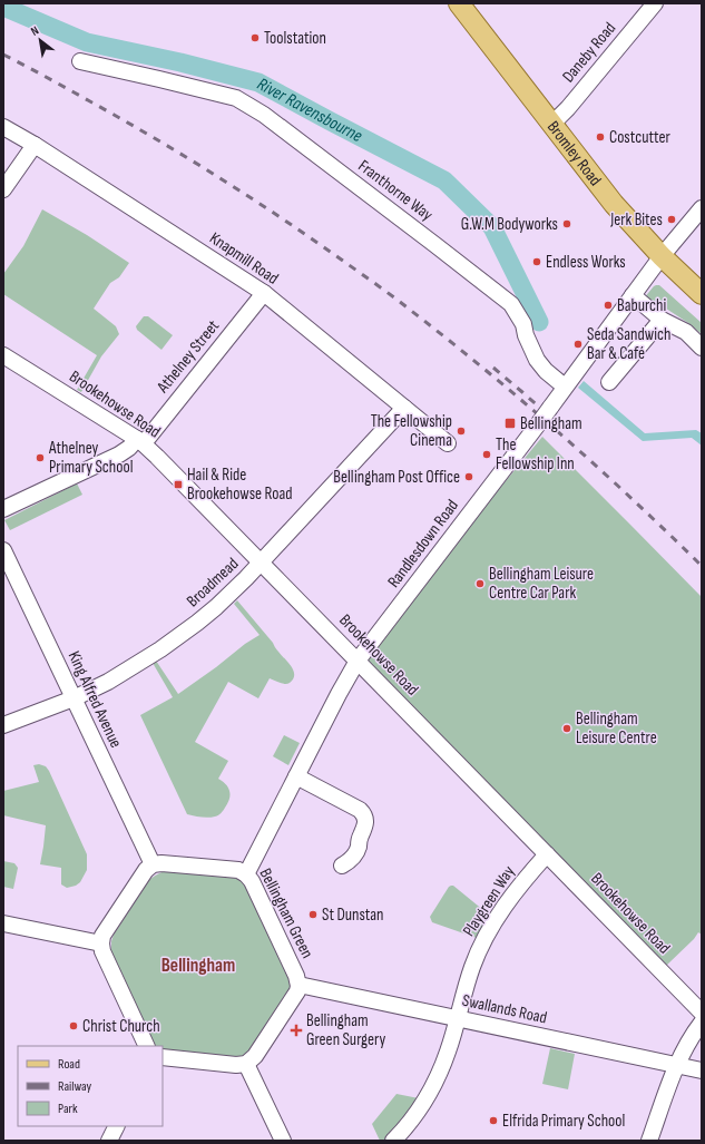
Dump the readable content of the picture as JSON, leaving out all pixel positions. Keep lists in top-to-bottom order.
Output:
{
  "streets": {
    "main road": ["Bromley Road"],
    "street": [
      "Daneby Road",
      "Franthorne Way",
      "Knapmill Road",
      "Athelney Street",
      "Brookehowse Road",
      "Randlesdown Road",
      "Broadmead",
      "King Alfred Avenue",
      "Playgreen Way",
      "Bellingham Green",
      "Swallands Road"
    ]
  },
  "crossings": [
    ["Daneby Road", "Bromley Road"],
    ["Bromley Road", "Randlesdown Road"],
    ["Franthorne Way", "Randlesdown Road"],
    ["Knapmill Road", "Athelney Street"],
    ["Knapmill Road", "Broadmead"],
    ["Athelney Street", "Brookehowse Road"],
    ["Brookehowse Road", "Randlesdown Road"],
    ["Brookehowse Road", "Broadmead"],
    ["Brookehowse Road", "Playgreen Way"],
    ["Randlesdown Road", "Bellingham Green"],
    ["Broadmead", "King Alfred Avenue"],
    ["King Alfred Avenue", "Bellingham Green"],
    ["Playgreen Way", "Swallands Road"],
    ["Bellingham Green", "Swallands Road"]
  ],
  "districts": ["Bellingham"],
  "water": ["River Ravensbourne"],
  "places": {
    "other": [
      "Toolstation",
      "Costcutter",
      "Jerk Bites",
      "G.W.M Bodyworks",
      "Endless Works",
      "Baburchi",
      "Seda Sandwich Bar & Café",
      "The Fellowship Cinema",
      "The Fellowship Inn",
      "Athelney Primary School",
      "Bellingham Post Office",
      "Bellingham Leisure Centre Car Park",
      "Bellingham Leisure Centre",
      "St Dunstan",
      "Christ Church",
      "Elfrida Primary School"
    ],
    "transit": ["Bellingham", "Hail & Ride Brookehowse Road"],
    "health": ["Bellingham Green Surgery"]
  },
  "legend": ["Road", "Railway", "Park"],
  "north": "top left"
}
